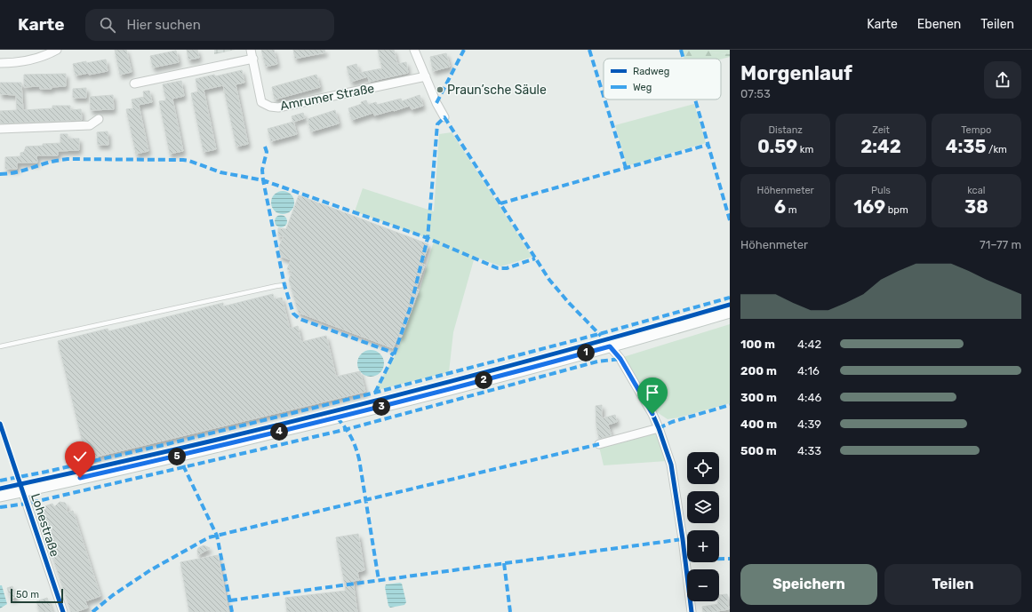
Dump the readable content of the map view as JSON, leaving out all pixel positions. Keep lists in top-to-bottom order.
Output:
{
  "streets": {
    "street": ["Amrumer Straße", "Lohestraße"]
  },
  "places": ["Praun’sche Säule"],
  "legend": ["Radweg", "Weg"],
  "scale_bar": "50 m",
  "page": {
    "header": "Karte",
    "search": "Hier suchen",
    "nav": ["Karte", "Ebenen", "Teilen"],
    "heading": ["Morgenlauf", "07:53"],
    "stats": [
      ["Distanz", "0.59 km"],
      ["Zeit", "2:42"],
      ["Tempo", "4:35 /km"],
      ["Höhenmeter", "6 m"],
      ["Puls", "169 bpm"],
      ["kcal", "38"]
    ],
    "chart": ["Höhenmeter", "71–77 m"],
    "list": [
      {
        "name": "100 m",
        "note": "4:42"
      },
      {
        "name": "200 m",
        "note": "4:16"
      },
      {
        "name": "300 m",
        "note": "4:46"
      },
      {
        "name": "400 m",
        "note": "4:39"
      },
      {
        "name": "500 m",
        "note": "4:33"
      }
    ],
    "pins": [
      "1",
      "2",
      "3",
      "4",
      "5"
    ],
    "map_buttons": ["+", "−"],
    "buttons": ["Speichern", "Teilen"],
    "scale": "50 m"
  }
}
